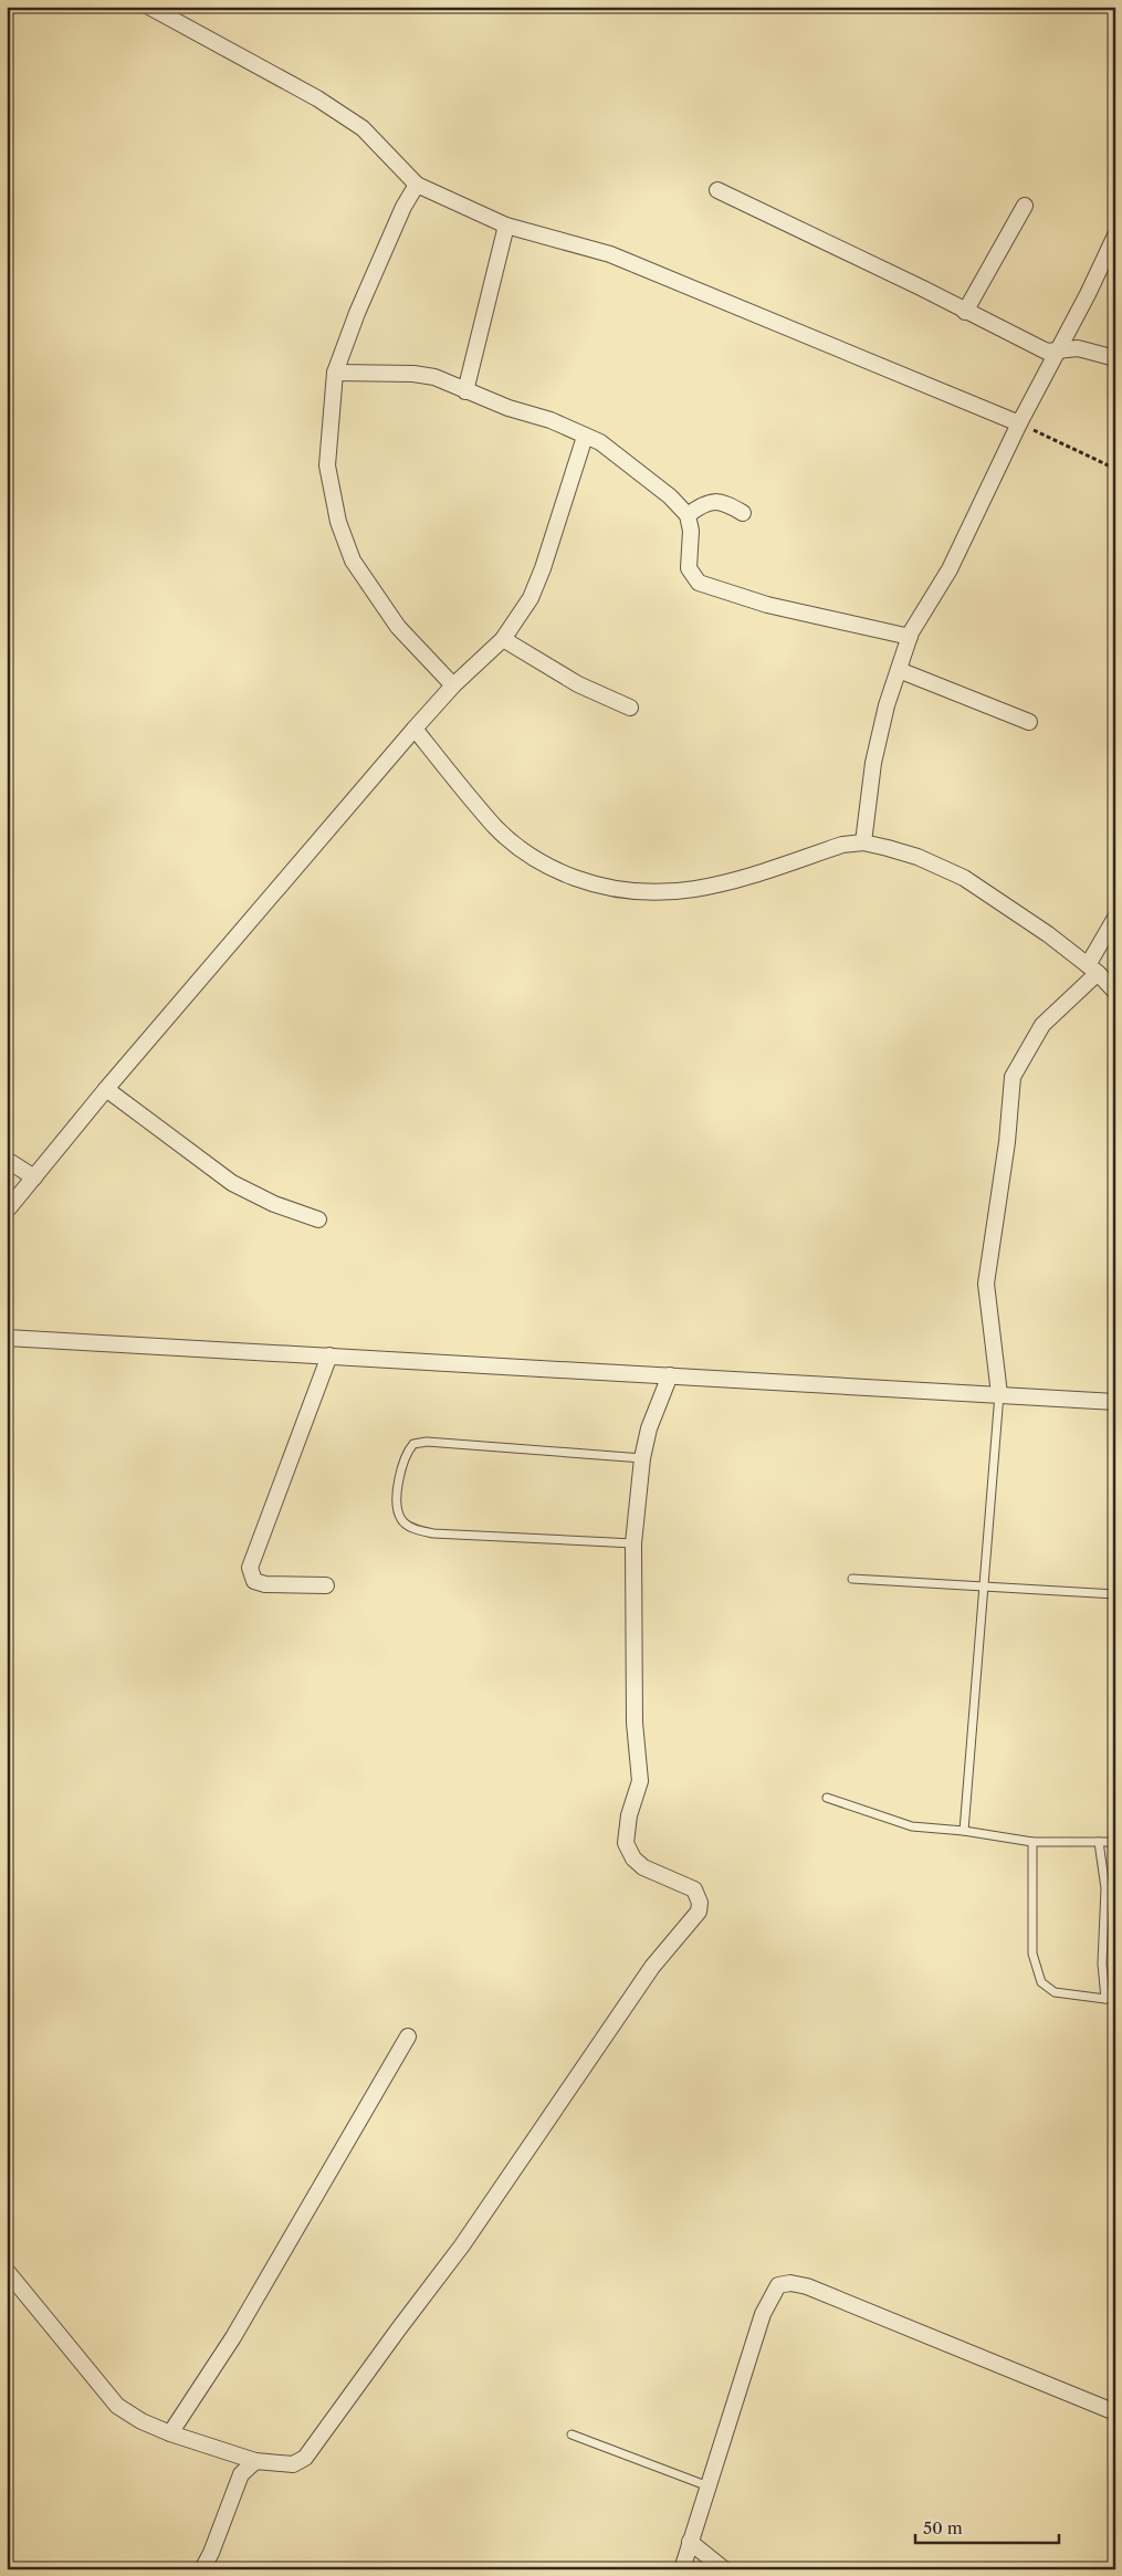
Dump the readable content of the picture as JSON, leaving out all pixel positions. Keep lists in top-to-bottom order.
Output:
{
  "scale_bar": "50 m"
}
